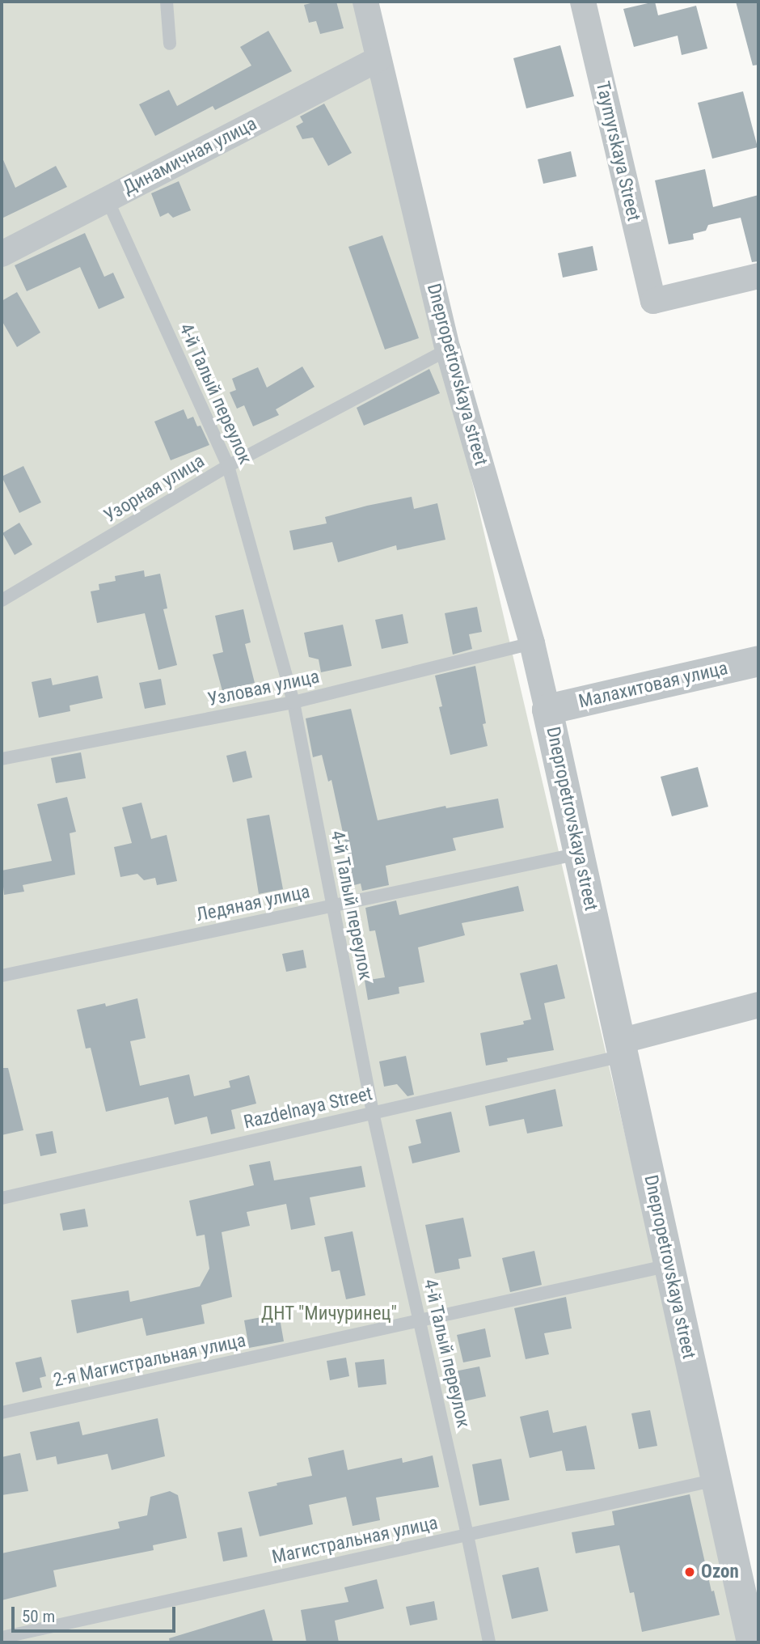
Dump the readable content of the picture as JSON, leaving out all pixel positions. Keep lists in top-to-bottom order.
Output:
{
  "streets": {
    "street": [
      "Taymyrskaya Street",
      "Динамичная улица",
      "Dnepropetrovskaya street",
      "Малахитовая улица"
    ],
    "lane": [
      "4-й Талый переулок",
      "Узорная улица",
      "Узловая улица",
      "Ледяная улица",
      "Razdelnaya Street",
      "2-я Магистральная улица",
      "Магистральная улица"
    ]
  },
  "crossings": [
    ["Динамичная улица", "Dnepropetrovskaya street"],
    ["Динамичная улица", "4-й Талый переулок"],
    ["Dnepropetrovskaya street", "Узорная улица"],
    ["Dnepropetrovskaya street", "Малахитовая улица"],
    ["Dnepropetrovskaya street", "Узловая улица"],
    ["Dnepropetrovskaya street", "Ледяная улица"],
    ["Dnepropetrovskaya street", "Razdelnaya Street"],
    ["Dnepropetrovskaya street", "2-я Магистральная улица"],
    ["Dnepropetrovskaya street", "Магистральная улица"],
    ["4-й Талый переулок", "Узорная улица"],
    ["4-й Талый переулок", "Узловая улица"],
    ["4-й Талый переулок", "Ледяная улица"],
    ["4-й Талый переулок", "Razdelnaya Street"],
    ["4-й Талый переулок", "2-я Магистральная улица"],
    ["4-й Талый переулок", "Магистральная улица"]
  ],
  "parks": ["ДНТ \"Мичуринец\""],
  "places": ["Ozon"],
  "scale_bar": "50 m"
}
